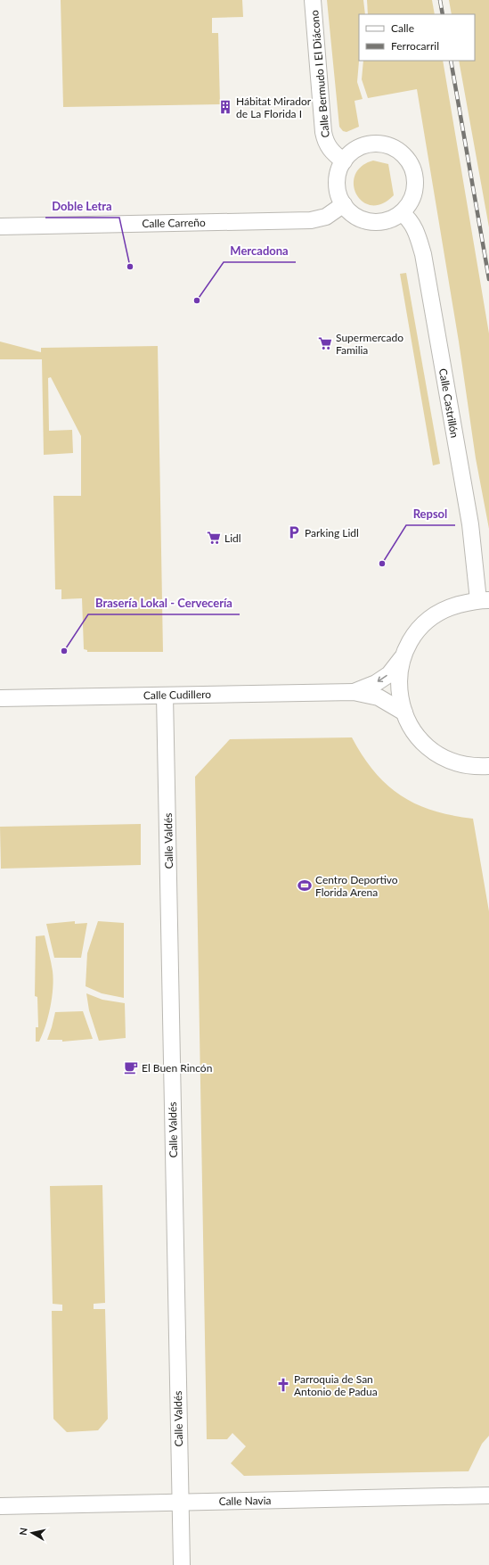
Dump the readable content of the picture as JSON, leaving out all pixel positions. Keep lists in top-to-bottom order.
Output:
{
  "streets": {
    "street": [
      "Calle Bermudo I El Diácono",
      "Calle Carreño",
      "Calle Castrillón",
      "Calle Cudillero",
      "Calle Valdés",
      "Calle Navia"
    ]
  },
  "crossings": [
    ["Calle Bermudo I El Diácono", "Calle Carreño"],
    ["Calle Bermudo I El Diácono", "Calle Castrillón"],
    ["Calle Carreño", "Calle Castrillón"],
    ["Calle Cudillero", "Calle Valdés"],
    ["Calle Valdés", "Calle Navia"]
  ],
  "places": {
    "building": ["Hábitat Mirador de La Florida I"],
    "other": [
      "Doble Letra",
      "Mercadona",
      "Repsol",
      "Brasería Lokal - Cervecería"
    ],
    "supermarket": ["Supermercado Familia", "Lidl"],
    "parking": ["Parking Lidl"],
    "sports": ["Centro Deportivo Florida Arena"],
    "cafe": ["El Buen Rincón"],
    "church": ["Parroquia de San Antonio de Padua"]
  },
  "legend": ["Calle", "Ferrocarril"],
  "north": "left"
}
